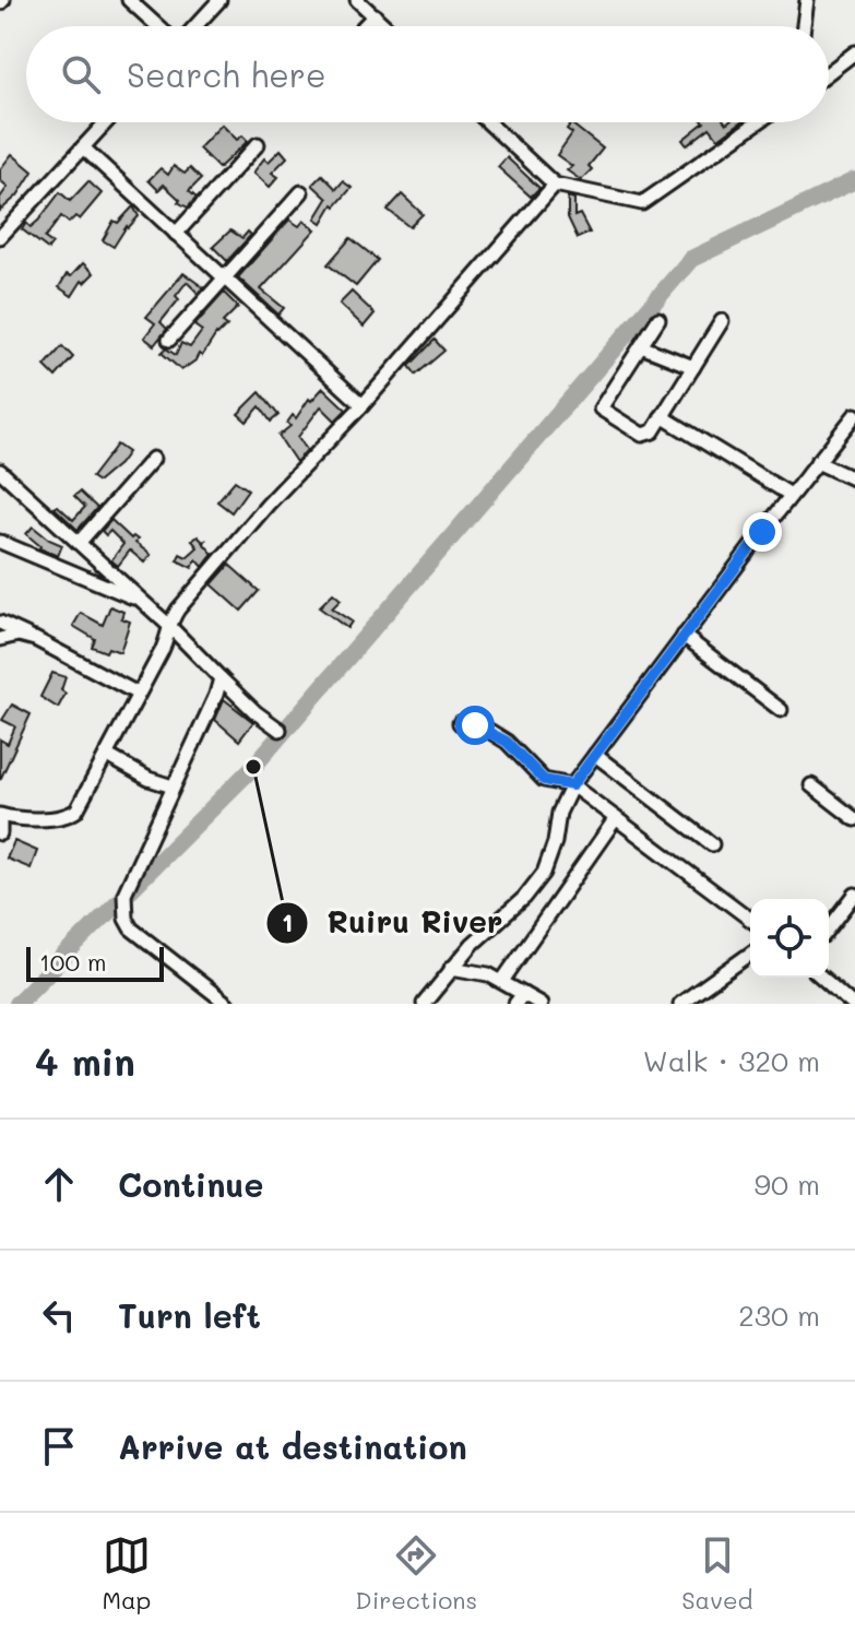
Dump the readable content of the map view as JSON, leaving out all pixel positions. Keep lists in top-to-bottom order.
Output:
{
  "places": ["Ruiru River"],
  "scale_bar": "100 m",
  "page": {
    "search": "Search here",
    "scale": "100 m",
    "heading": ["4 min", "Walk · 320 m"],
    "list": [
      ["Continue", "90 m"],
      ["Turn left", "230 m"],
      "Arrive at destination"
    ],
    "nav": ["Map", "Directions", "Saved"]
  }
}
